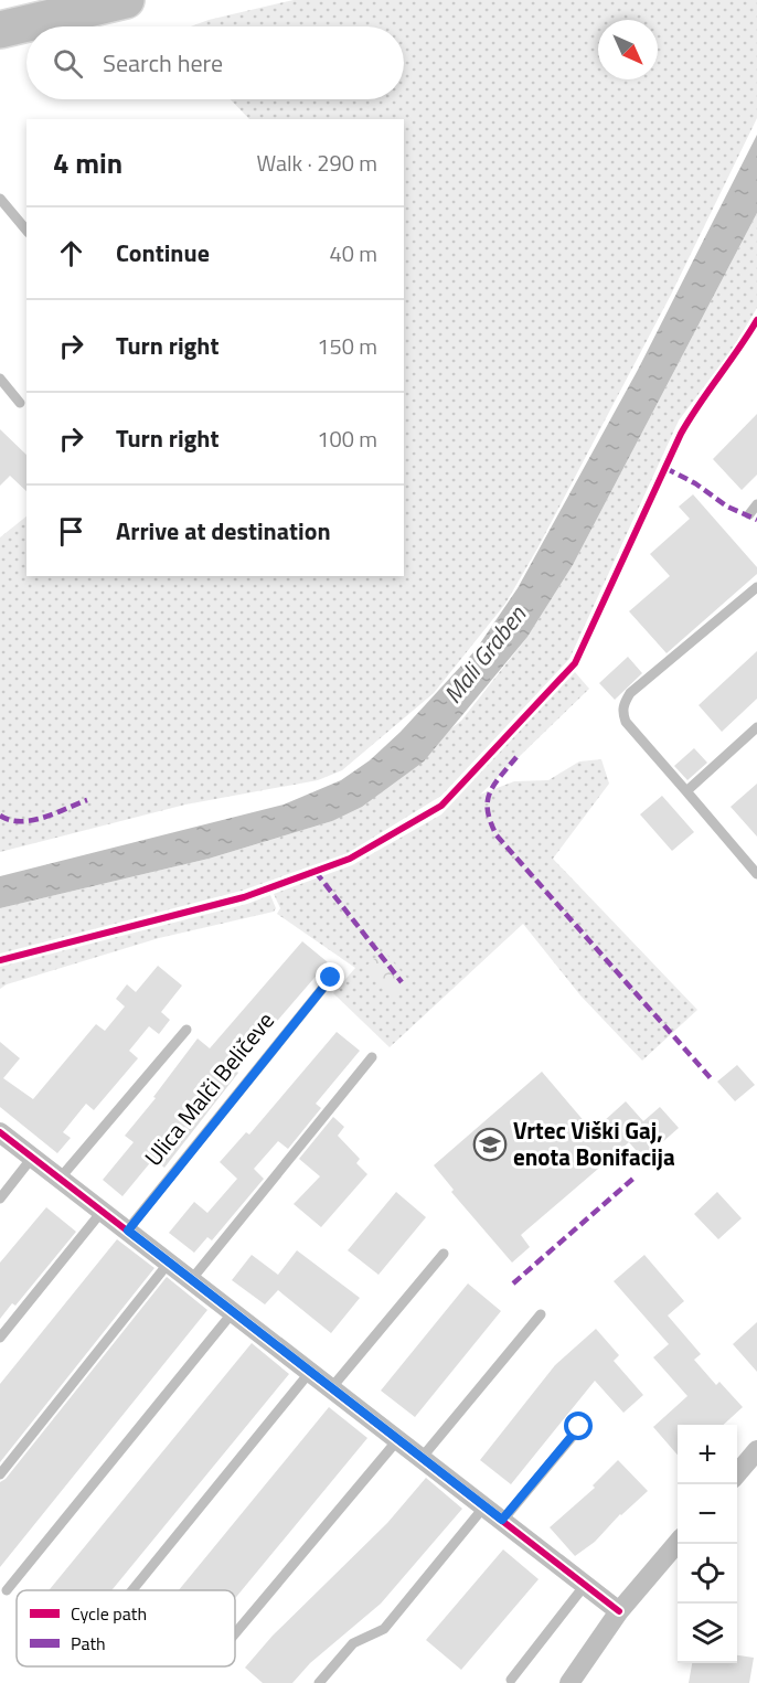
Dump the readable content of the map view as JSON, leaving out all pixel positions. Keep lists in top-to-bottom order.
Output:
{
  "streets": {
    "lane": ["Ulica Malči Beličeve"]
  },
  "water": ["Mali Graben"],
  "places": {
    "school or university": ["Vrtec Viški Gaj, enota Bonifacija"]
  },
  "legend": ["Cycle path", "Path"],
  "north": "bottom right",
  "page": {
    "search": "Search here",
    "heading": ["4 min", "Walk · 290 m"],
    "list": [
      ["Continue", "40 m"],
      ["Turn right", "150 m"],
      ["Turn right", "100 m"],
      "Arrive at destination"
    ],
    "map_buttons": ["+", "−"]
  }
}
